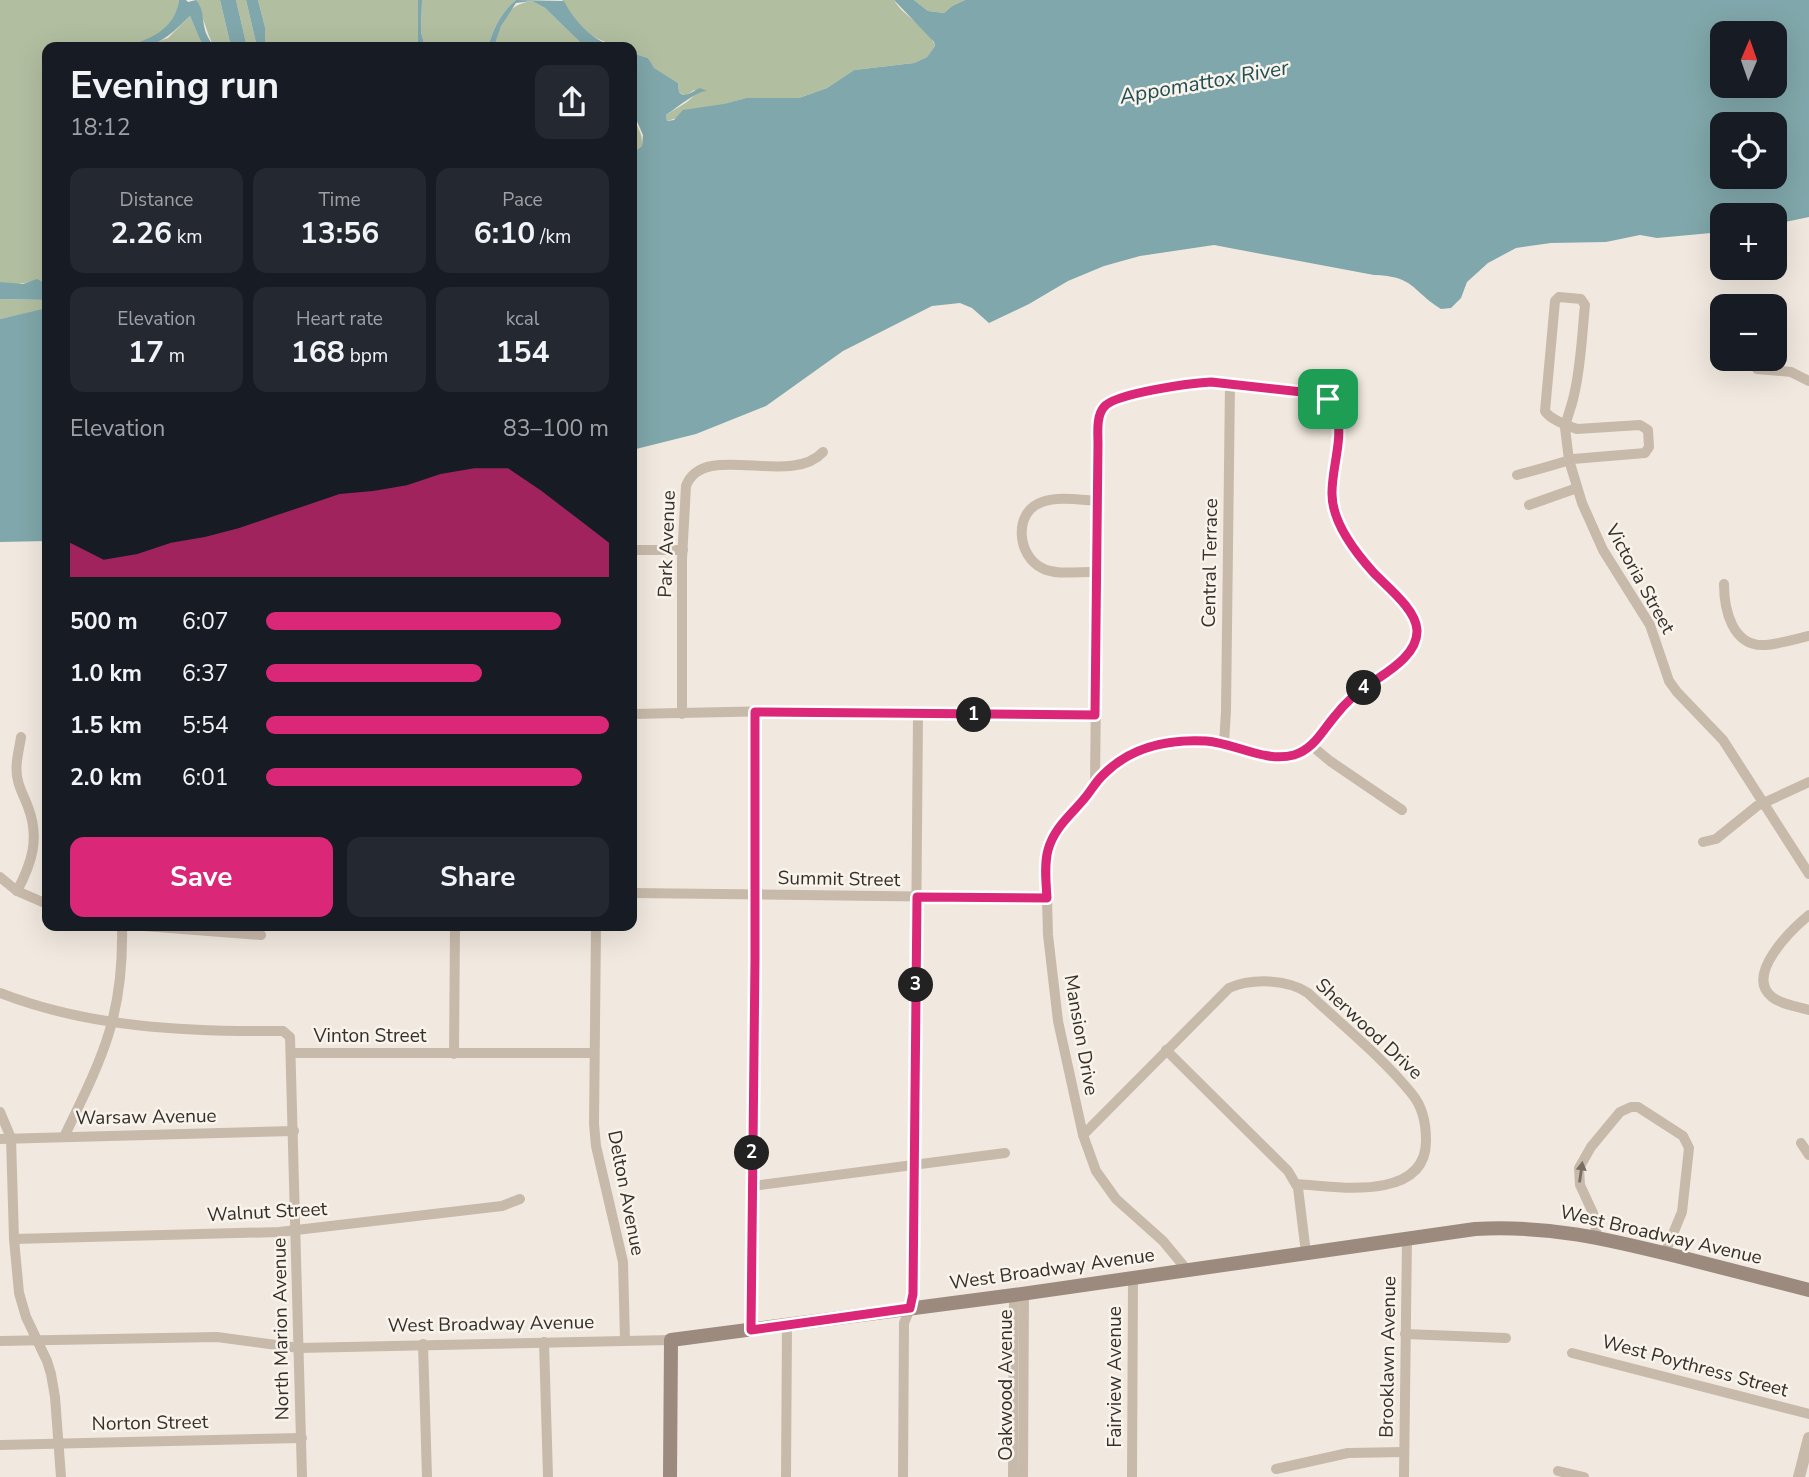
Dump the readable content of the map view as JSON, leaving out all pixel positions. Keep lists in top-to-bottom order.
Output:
{
  "streets": {
    "main road": ["West Broadway Avenue"],
    "street": [
      "Park Avenue",
      "Central Terrace",
      "Victoria Street",
      "Summit Street",
      "Sherwood Drive",
      "Mansion Drive",
      "Vinton Street",
      "Warsaw Avenue",
      "Delton Avenue",
      "Walnut Street",
      "North Marion Avenue",
      "Brooklawn Avenue",
      "West Poythress Street",
      "Fairview Avenue",
      "Oakwood Avenue",
      "Norton Street"
    ]
  },
  "crossings": [
    ["Central Terrace", "Mansion Drive"],
    ["Summit Street", "Mansion Drive"],
    ["Sherwood Drive", "Mansion Drive"],
    ["Mansion Drive", "West Broadway Avenue"],
    ["Vinton Street", "Delton Avenue"],
    ["Vinton Street", "North Marion Avenue"],
    ["Warsaw Avenue", "North Marion Avenue"],
    ["Delton Avenue", "West Broadway Avenue"],
    ["Walnut Street", "North Marion Avenue"],
    ["West Broadway Avenue", "North Marion Avenue"],
    ["West Broadway Avenue", "Brooklawn Avenue"],
    ["West Broadway Avenue", "Fairview Avenue"],
    ["West Broadway Avenue", "Oakwood Avenue"],
    ["North Marion Avenue", "Norton Street"]
  ],
  "water": ["Appomattox River"],
  "north": "top",
  "page": {
    "map_buttons": ["+", "−"],
    "heading": ["Evening run", "18:12"],
    "stats": [
      ["Distance", "2.26 km"],
      ["Time", "13:56"],
      ["Pace", "6:10 /km"],
      ["Elevation", "17 m"],
      ["Heart rate", "168 bpm"],
      ["kcal", "154"]
    ],
    "chart": ["Elevation", "83–100 m"],
    "list": [
      {
        "name": "500 m",
        "note": "6:07"
      },
      {
        "name": "1.0 km",
        "note": "6:37"
      },
      {
        "name": "1.5 km",
        "note": "5:54"
      },
      {
        "name": "2.0 km",
        "note": "6:01"
      }
    ],
    "pins": [
      "4",
      "1",
      "3",
      "2"
    ],
    "buttons": ["Save", "Share"]
  }
}
